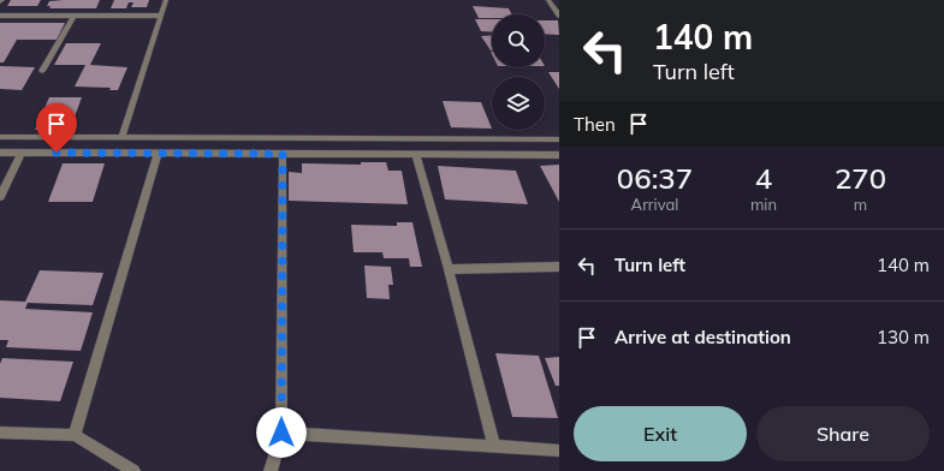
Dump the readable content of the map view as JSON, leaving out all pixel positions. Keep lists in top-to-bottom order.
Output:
{
  "page": {
    "turn": ["140 m", "Turn left"],
    "then": "Then",
    "eta": [
      "06:37",
      "Arrival",
      "4",
      "min",
      "270",
      "m"
    ],
    "list": [
      {
        "name": "Turn left",
        "value": "140 m"
      },
      {
        "name": "Arrive at destination",
        "value": "130 m"
      }
    ],
    "buttons": ["Exit", "Share"]
  }
}
